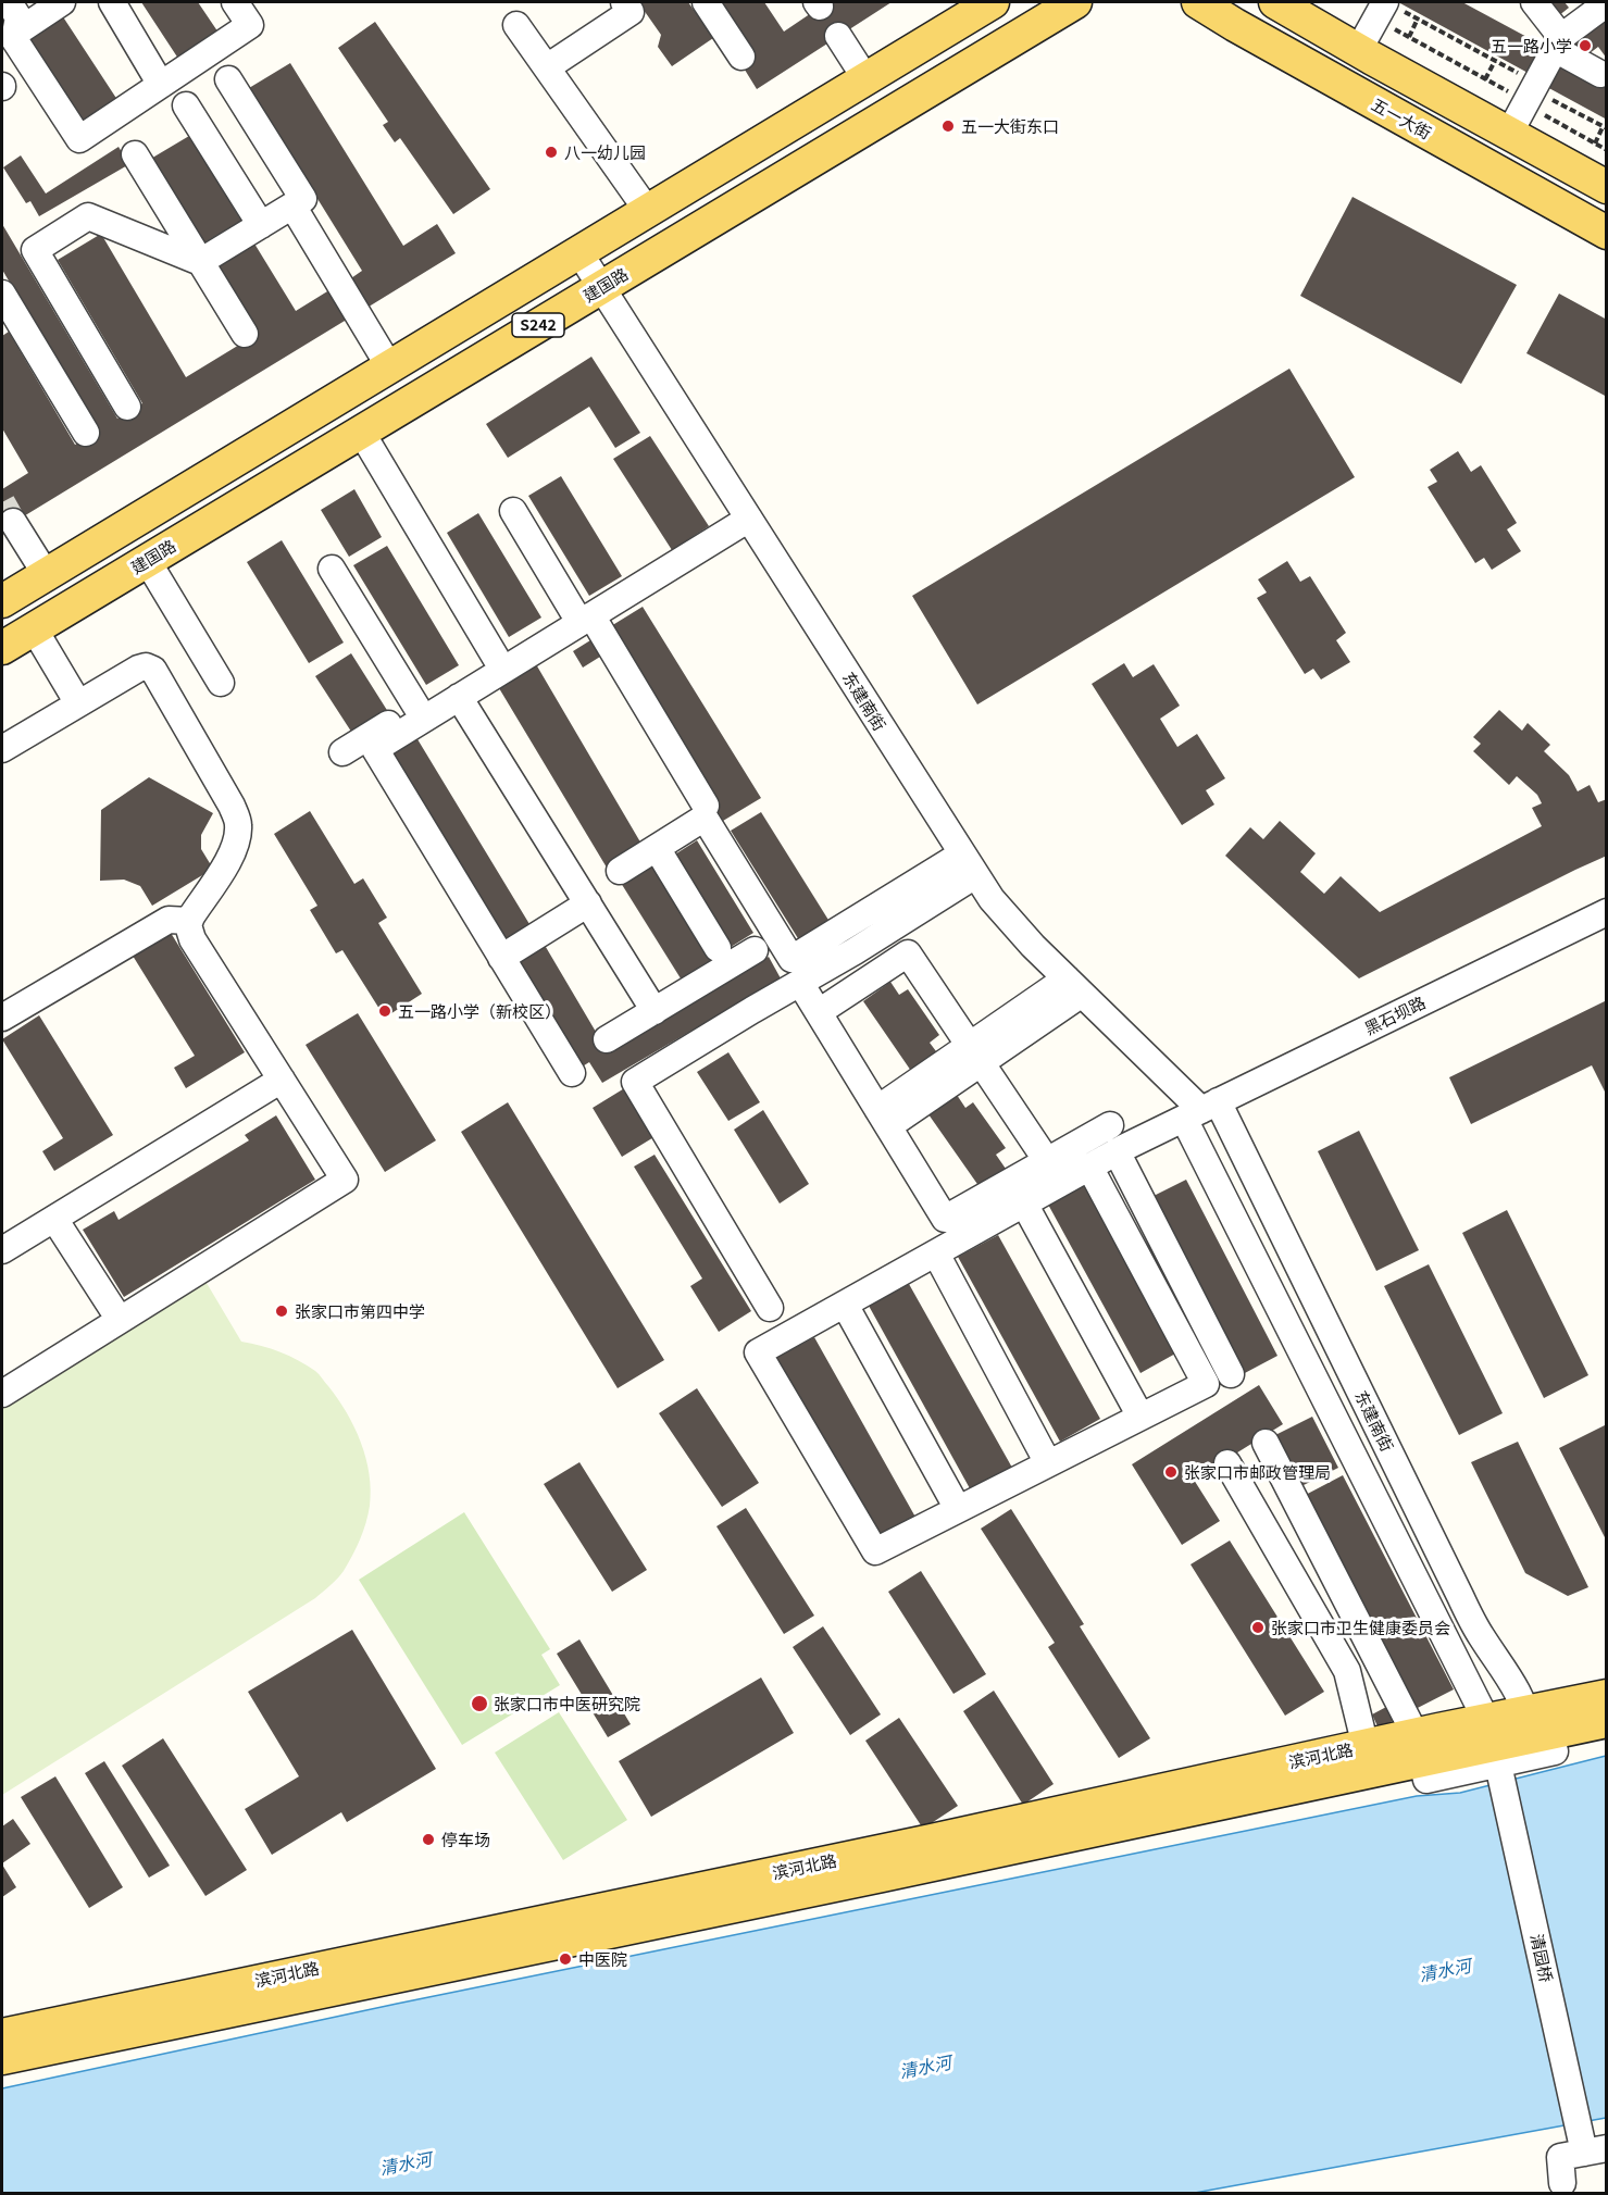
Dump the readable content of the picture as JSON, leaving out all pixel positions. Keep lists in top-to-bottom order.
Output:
{
  "streets": {
    "main road": [
      "五一大街",
      "建国路",
      "S242",
      "滨河北路"
    ],
    "street": ["东建南街", "黑石坝路", "清园桥"]
  },
  "crossings": [
    ["建国路", "东建南街"],
    ["S242", "东建南街"],
    ["东建南街", "黑石坝路"],
    ["东建南街", "滨河北路"],
    ["东建南街", "清园桥"],
    ["滨河北路", "清园桥"]
  ],
  "water": ["清水河"],
  "places": [
    "五一路小学",
    "五一大街东口",
    "八一幼儿园",
    "五一路小学（新校区）",
    "张家口市第四中学",
    "张家口市邮政管理局",
    "张家口市卫生健康委员会",
    "张家口市中医研究院",
    "停车场",
    "中医院"
  ]
}
